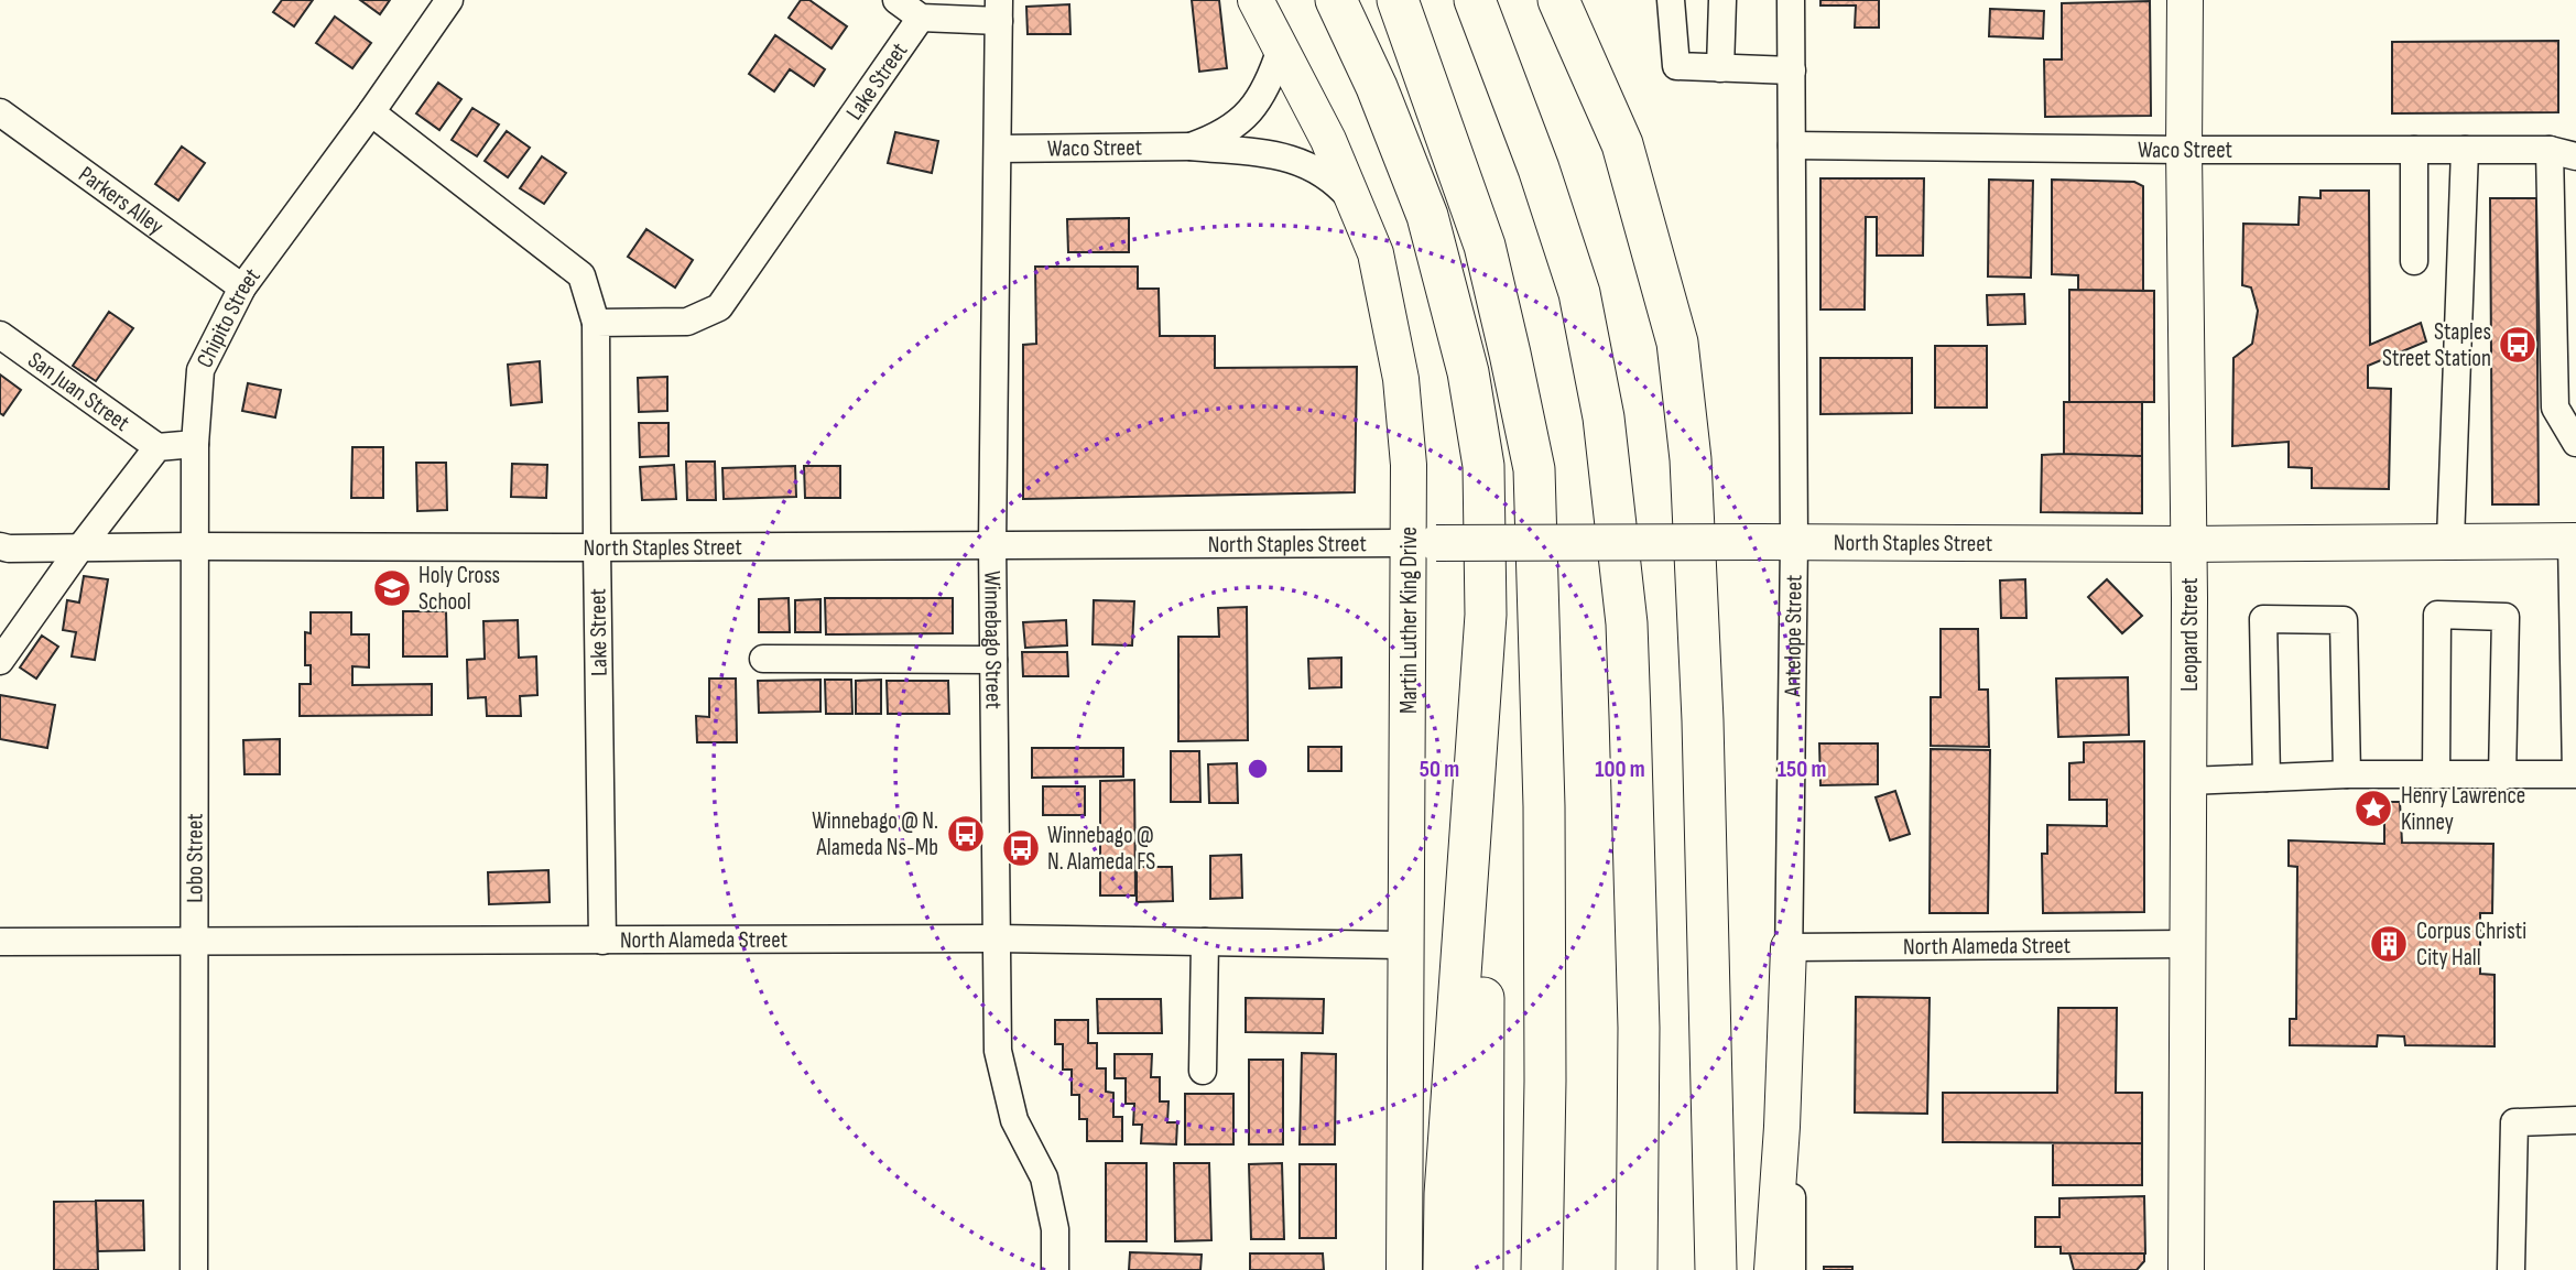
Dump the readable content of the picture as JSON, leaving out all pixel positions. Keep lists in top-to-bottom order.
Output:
{
  "streets": {
    "main road": ["North Staples Street", "Martin Luther King Drive", "Leopard Street"],
    "street": [
      "Lake Street",
      "Waco Street",
      "Parkers Alley",
      "Chipito Street",
      "San Juan Street",
      "Antelope Street",
      "Winnebago Street",
      "Lobo Street",
      "North Alameda Street"
    ]
  },
  "crossings": [
    ["Lake Street", "Chipito Street"],
    ["Lake Street", "North Staples Street"],
    ["Lake Street", "North Alameda Street"],
    ["Waco Street", "Martin Luther King Drive"],
    ["Waco Street", "Leopard Street"],
    ["Waco Street", "Antelope Street"],
    ["Waco Street", "Winnebago Street"],
    ["Parkers Alley", "Chipito Street"],
    ["Chipito Street", "Lobo Street"],
    ["North Staples Street", "Martin Luther King Drive"],
    ["North Staples Street", "Leopard Street"],
    ["North Staples Street", "Antelope Street"],
    ["North Staples Street", "Winnebago Street"],
    ["North Staples Street", "Lobo Street"],
    ["Martin Luther King Drive", "North Alameda Street"],
    ["Leopard Street", "North Alameda Street"],
    ["Antelope Street", "North Alameda Street"],
    ["Winnebago Street", "North Alameda Street"],
    ["Lobo Street", "North Alameda Street"]
  ],
  "places": {
    "bus stop": ["Staples Street Station", "Winnebago @ N. Alameda Ns-Mb", "Winnebago @ N. Alameda FS"],
    "school or university": ["Holy Cross School"],
    "place": ["Henry Lawrence Kinney"],
    "building": ["Corpus Christi City Hall"]
  },
  "rings": ["50 m", "100 m", "150 m"]
}
